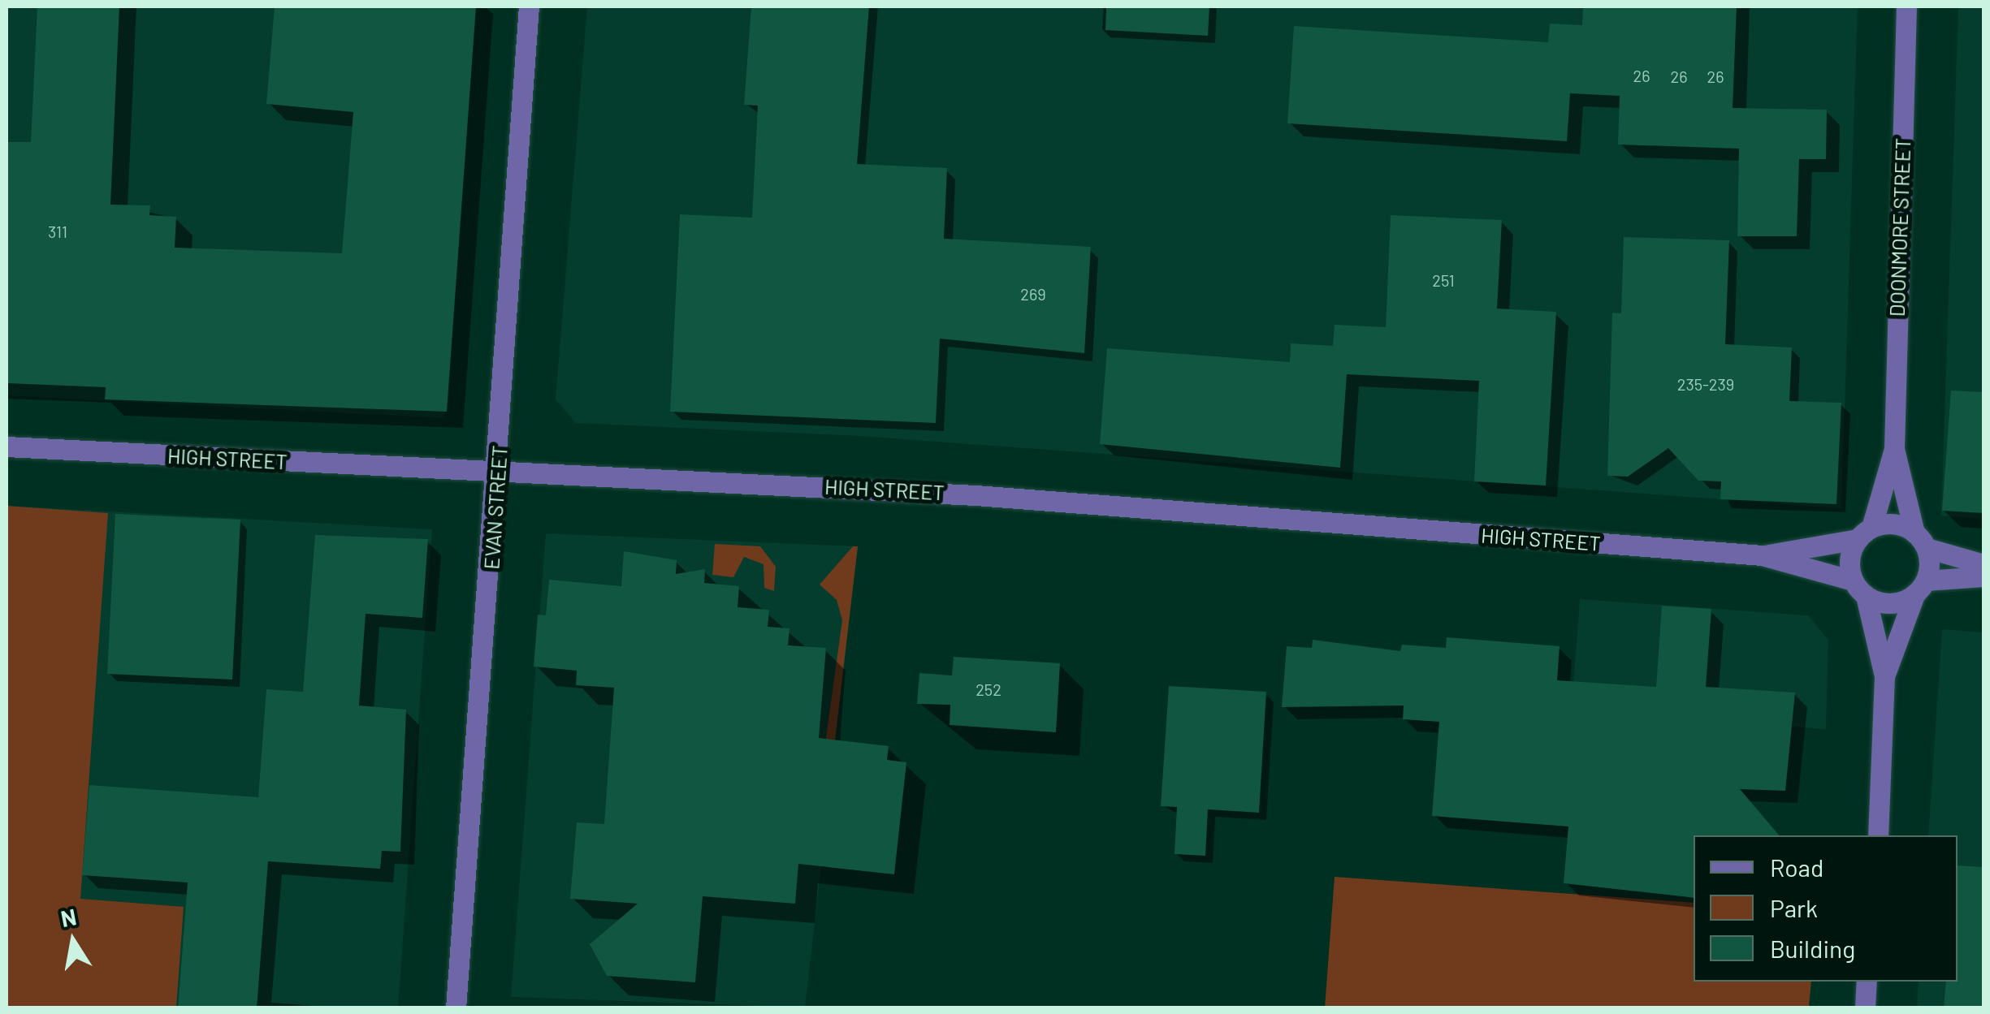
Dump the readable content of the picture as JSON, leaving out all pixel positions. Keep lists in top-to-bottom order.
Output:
{
  "streets": {
    "street": ["DOONMORE STREET", "HIGH STREET", "EVAN STREET"]
  },
  "crossings": [
    ["DOONMORE STREET", "HIGH STREET"],
    ["HIGH STREET", "EVAN STREET"]
  ],
  "house_numbers": [
    "26",
    "26",
    "26",
    "311",
    "251",
    "269",
    "235-239",
    "252"
  ],
  "legend": ["Road", "Park", "Building"],
  "north": "top"
}
